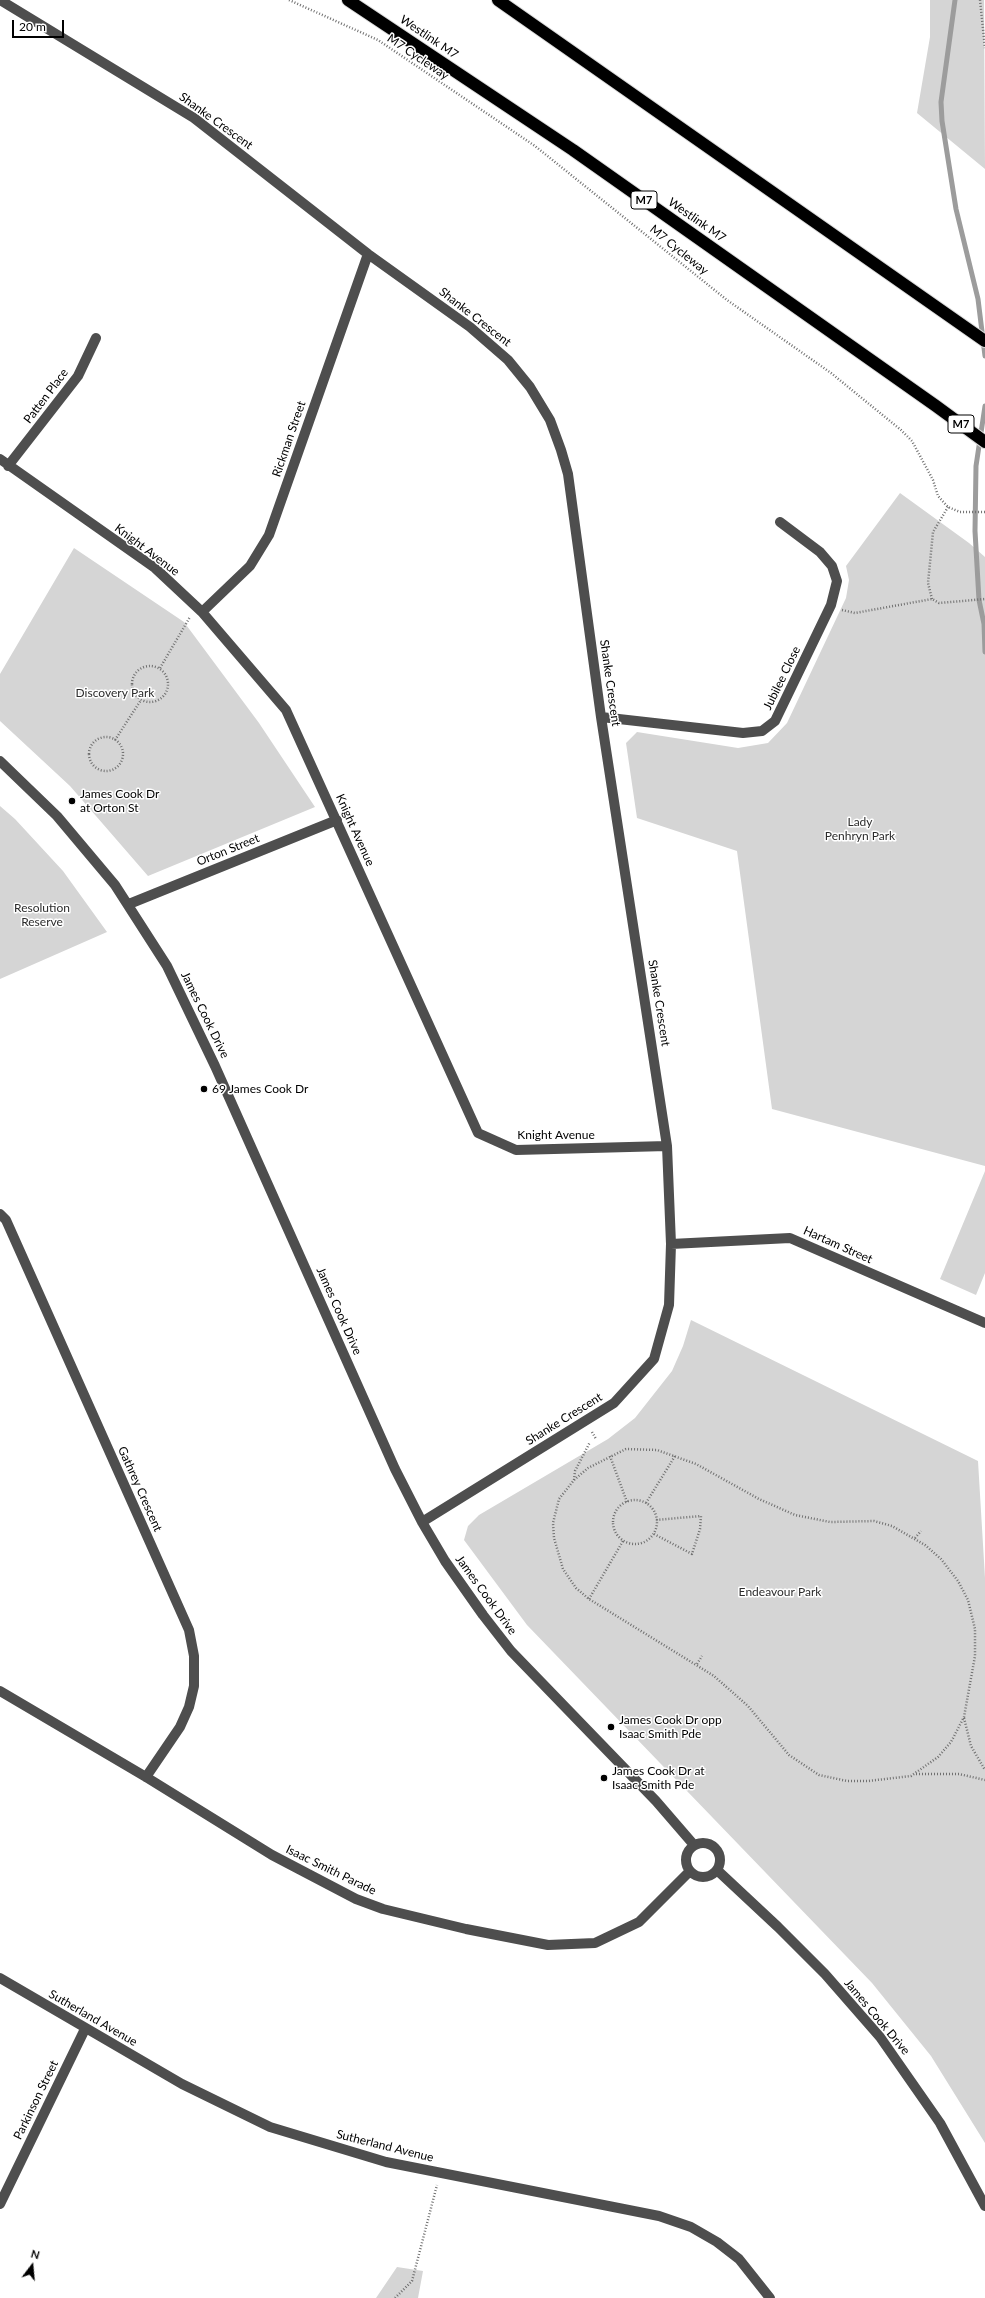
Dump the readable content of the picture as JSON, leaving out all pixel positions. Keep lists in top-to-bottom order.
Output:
{
  "streets": {
    "highway": ["Westlink M7", "M7"],
    "street": [
      "Shanke Crescent",
      "Patten Place",
      "Rickman Street",
      "Knight Avenue",
      "Jubilee Close",
      "Orton Street",
      "James Cook Drive",
      "Hartam Street",
      "Gathrey Crescent",
      "Isaac Smith Parade",
      "Sutherland Avenue",
      "Parkinson Street"
    ],
    "path": ["M7 Cycleway"]
  },
  "crossings": [
    ["Shanke Crescent", "Rickman Street"],
    ["Shanke Crescent", "Knight Avenue"],
    ["Shanke Crescent", "Jubilee Close"],
    ["Shanke Crescent", "James Cook Drive"],
    ["Shanke Crescent", "Hartam Street"],
    ["Patten Place", "Knight Avenue"],
    ["Rickman Street", "Knight Avenue"],
    ["Knight Avenue", "Orton Street"],
    ["Orton Street", "James Cook Drive"],
    ["James Cook Drive", "Isaac Smith Parade"],
    ["Gathrey Crescent", "Isaac Smith Parade"],
    ["Sutherland Avenue", "Parkinson Street"]
  ],
  "parks": [
    "Discovery Park",
    "Lady Penhryn Park",
    "Resolution Reserve",
    "Endeavour Park"
  ],
  "places": [
    "James Cook Dr at Orton St",
    "69 James Cook Dr",
    "James Cook Dr opp Isaac Smith Pde",
    "James Cook Dr at Isaac Smith Pde"
  ],
  "scale_bar": "20 m",
  "north": "top"
}
